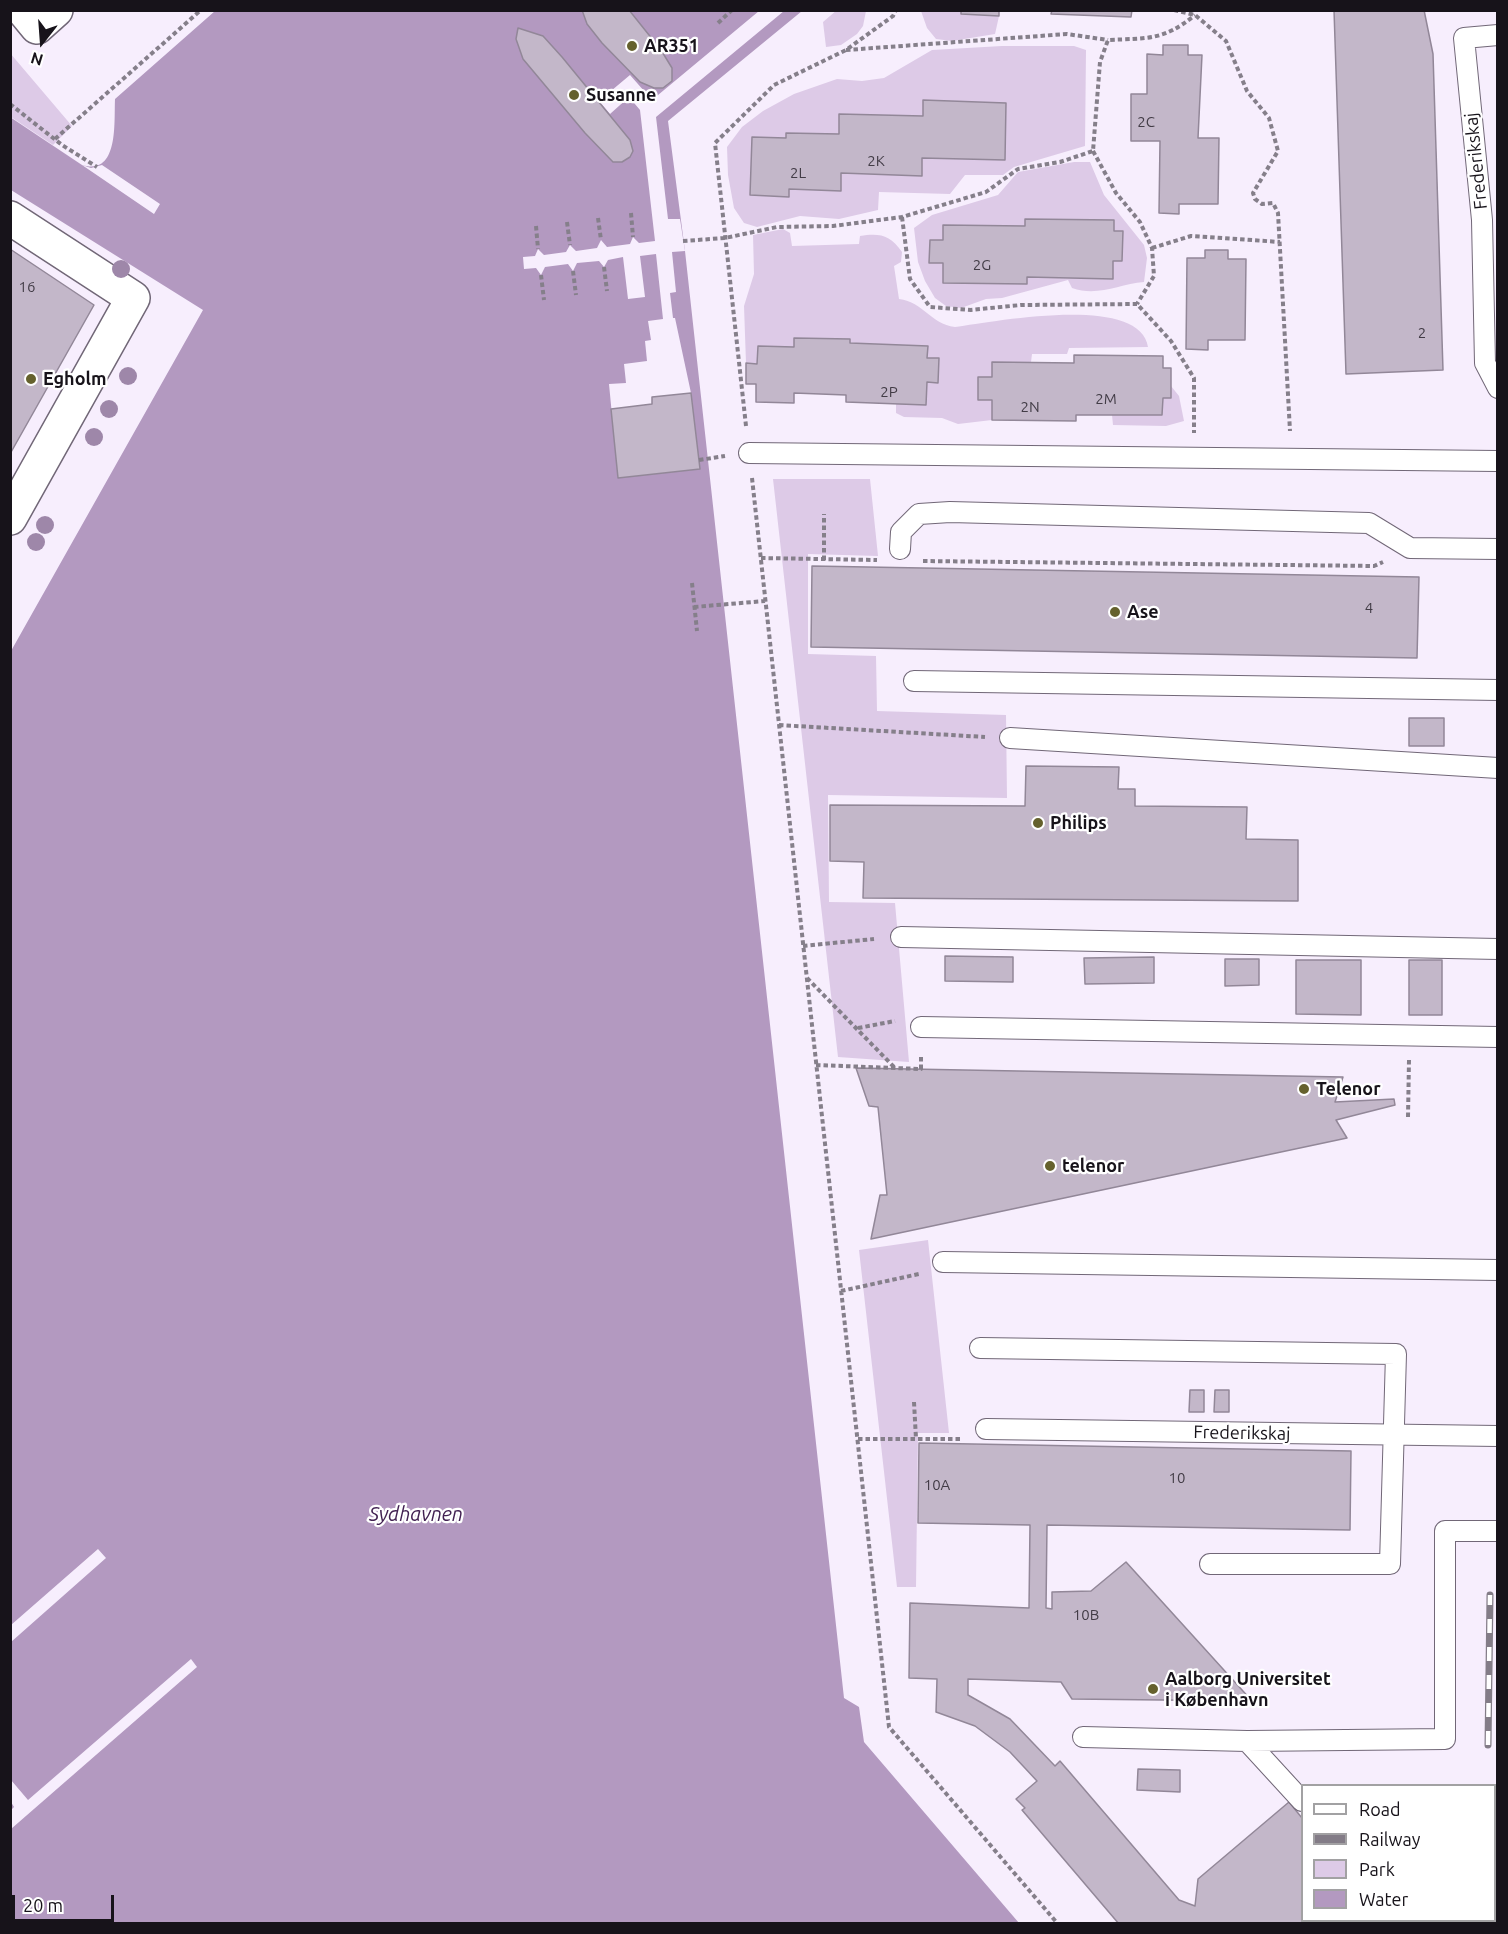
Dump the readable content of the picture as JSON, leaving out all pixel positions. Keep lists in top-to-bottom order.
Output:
{
  "streets": {
    "lane": ["Frederikskaj"]
  },
  "water": ["Sydhavnen"],
  "places": [
    "AR351",
    "Susanne",
    "Egholm",
    "Ase",
    "Philips",
    "Telenor",
    "telenor",
    "Aalborg Universitet i København"
  ],
  "house_numbers": [
    "2C",
    "2K",
    "2L",
    "2G",
    "16",
    "2",
    "2P",
    "2M",
    "2N",
    "4",
    "10",
    "10A",
    "10B"
  ],
  "legend": [
    "Road",
    "Railway",
    "Park",
    "Water"
  ],
  "scale_bar": "20 m",
  "north": "bottom"
}
